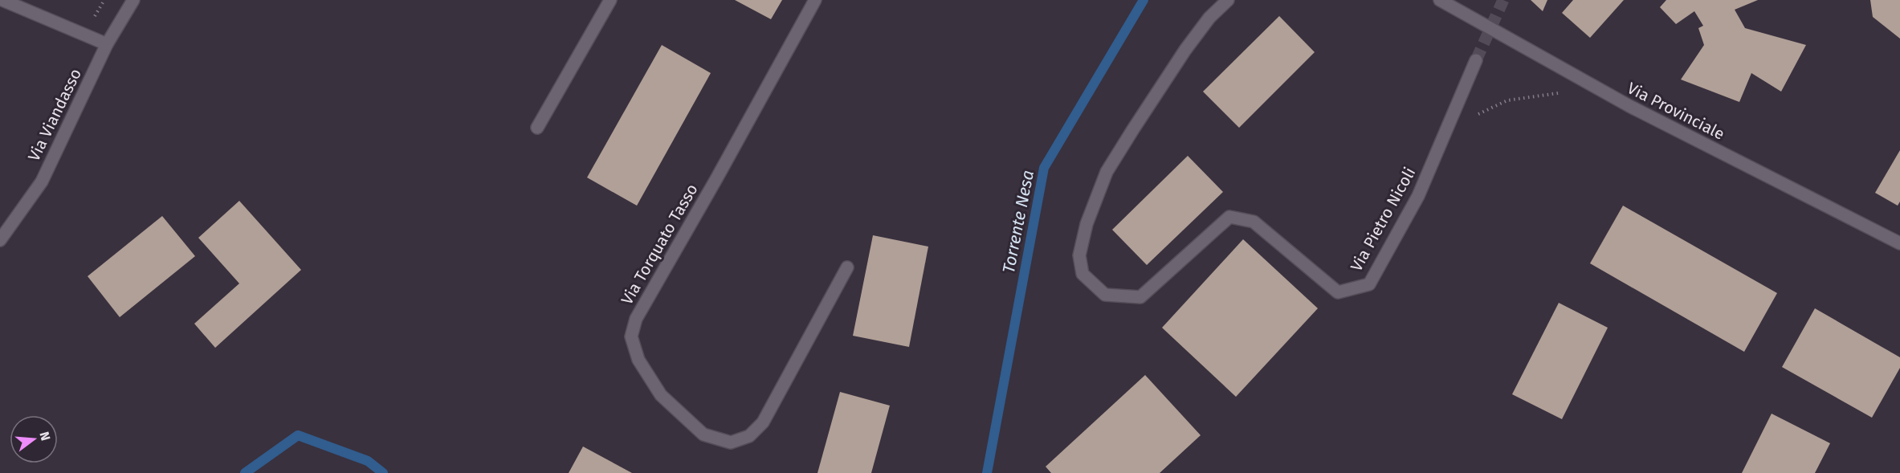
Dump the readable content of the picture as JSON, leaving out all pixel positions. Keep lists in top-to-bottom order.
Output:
{
  "streets": {
    "street": [
      "Via Provinciale",
      "Via Viandasso",
      "Via Pietro Nicoli",
      "Via Torquato Tasso"
    ]
  },
  "water": ["Torrente Nesa"],
  "north": "right"
}
